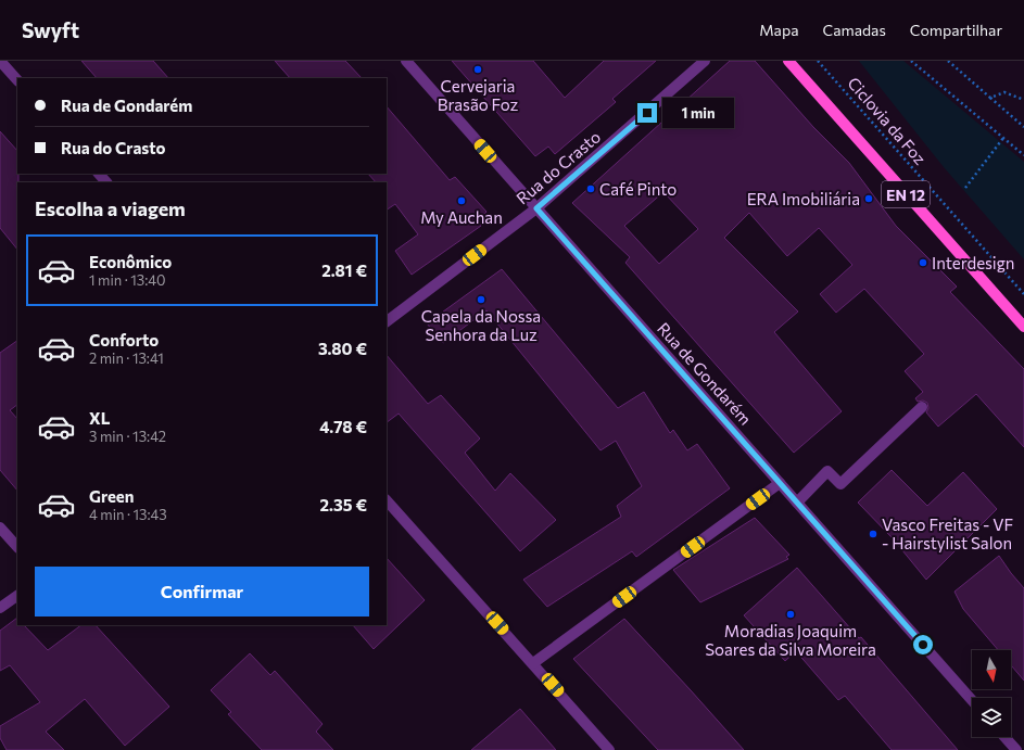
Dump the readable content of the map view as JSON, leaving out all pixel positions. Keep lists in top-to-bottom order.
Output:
{
  "streets": {
    "main road": ["EN 12"],
    "street": ["Rua do Crasto", "Rua de Gondarém"],
    "path": ["Ciclovia da Foz"]
  },
  "crossings": [
    ["Rua do Crasto", "Rua de Gondarém"]
  ],
  "places": [
    "Cervejaria Brasão Foz",
    "Café Pinto",
    "ERA Imobiliária",
    "My Auchan",
    "Interdesign",
    "Capela da Nossa Senhora da Luz",
    "Vasco Freitas - VF - Hairstylist Salon",
    "Moradias Joaquim Soares da Silva Moreira"
  ],
  "north": "bottom",
  "page": {
    "header": "Swyft",
    "nav": ["Mapa", "Camadas", "Compartilhar"],
    "banner": ["Rua de Gondarém", "Rua do Crasto"],
    "bubble": "1 min",
    "heading": "Escolha a viagem",
    "list": [
      {
        "name": "Econômico",
        "note": "1 min · 13:40",
        "value": "2.81 €"
      },
      {
        "name": "Conforto",
        "note": "2 min · 13:41",
        "value": "3.80 €"
      },
      {
        "name": "XL",
        "note": "3 min · 13:42",
        "value": "4.78 €"
      },
      {
        "name": "Green",
        "note": "4 min · 13:43",
        "value": "2.35 €"
      }
    ],
    "buttons": "Confirmar"
  }
}
